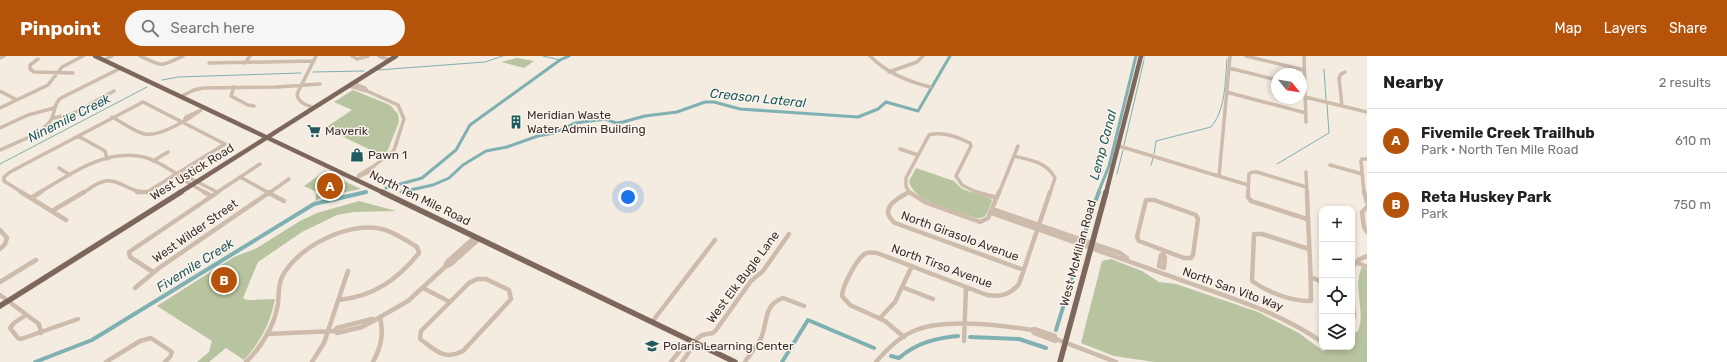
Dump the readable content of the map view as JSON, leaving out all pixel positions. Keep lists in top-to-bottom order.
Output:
{
  "streets": {
    "main road": ["West Ustick Road", "North Ten Mile Road", "West McMillan Road"],
    "street": [
      "West Wilder Street",
      "North Girasolo Avenue",
      "North Tirso Avenue",
      "West Elk Bugle Lane",
      "North San Vito Way"
    ]
  },
  "crossings": [
    ["West Ustick Road", "North Ten Mile Road"],
    ["North Ten Mile Road", "West Elk Bugle Lane"],
    ["North Girasolo Avenue", "North Tirso Avenue"],
    ["West McMillan Road", "North San Vito Way"]
  ],
  "water": [
    "Creason Lateral",
    "Ninemile Creek",
    "Lemp Canal",
    "Fivemile Creek"
  ],
  "places": {
    "building": ["Meridian Waste Water Admin Building"],
    "supermarket": ["Maverik"],
    "shop": ["Pawn 1"],
    "school or university": ["Polaris Learning Center"]
  },
  "north": "bottom right",
  "page": {
    "header": "Pinpoint",
    "search": "Search here",
    "nav": ["Map", "Layers", "Share"],
    "heading": ["Nearby", "2 results"],
    "list": [
      {
        "mark": "A",
        "name": "Fivemile Creek Trailhub",
        "note": "Park · North Ten Mile Road",
        "value": "610 m"
      },
      {
        "mark": "B",
        "name": "Reta Huskey Park",
        "note": "Park",
        "value": "750 m"
      }
    ],
    "pins": ["A", "B"],
    "map_buttons": ["+", "−"]
  }
}
